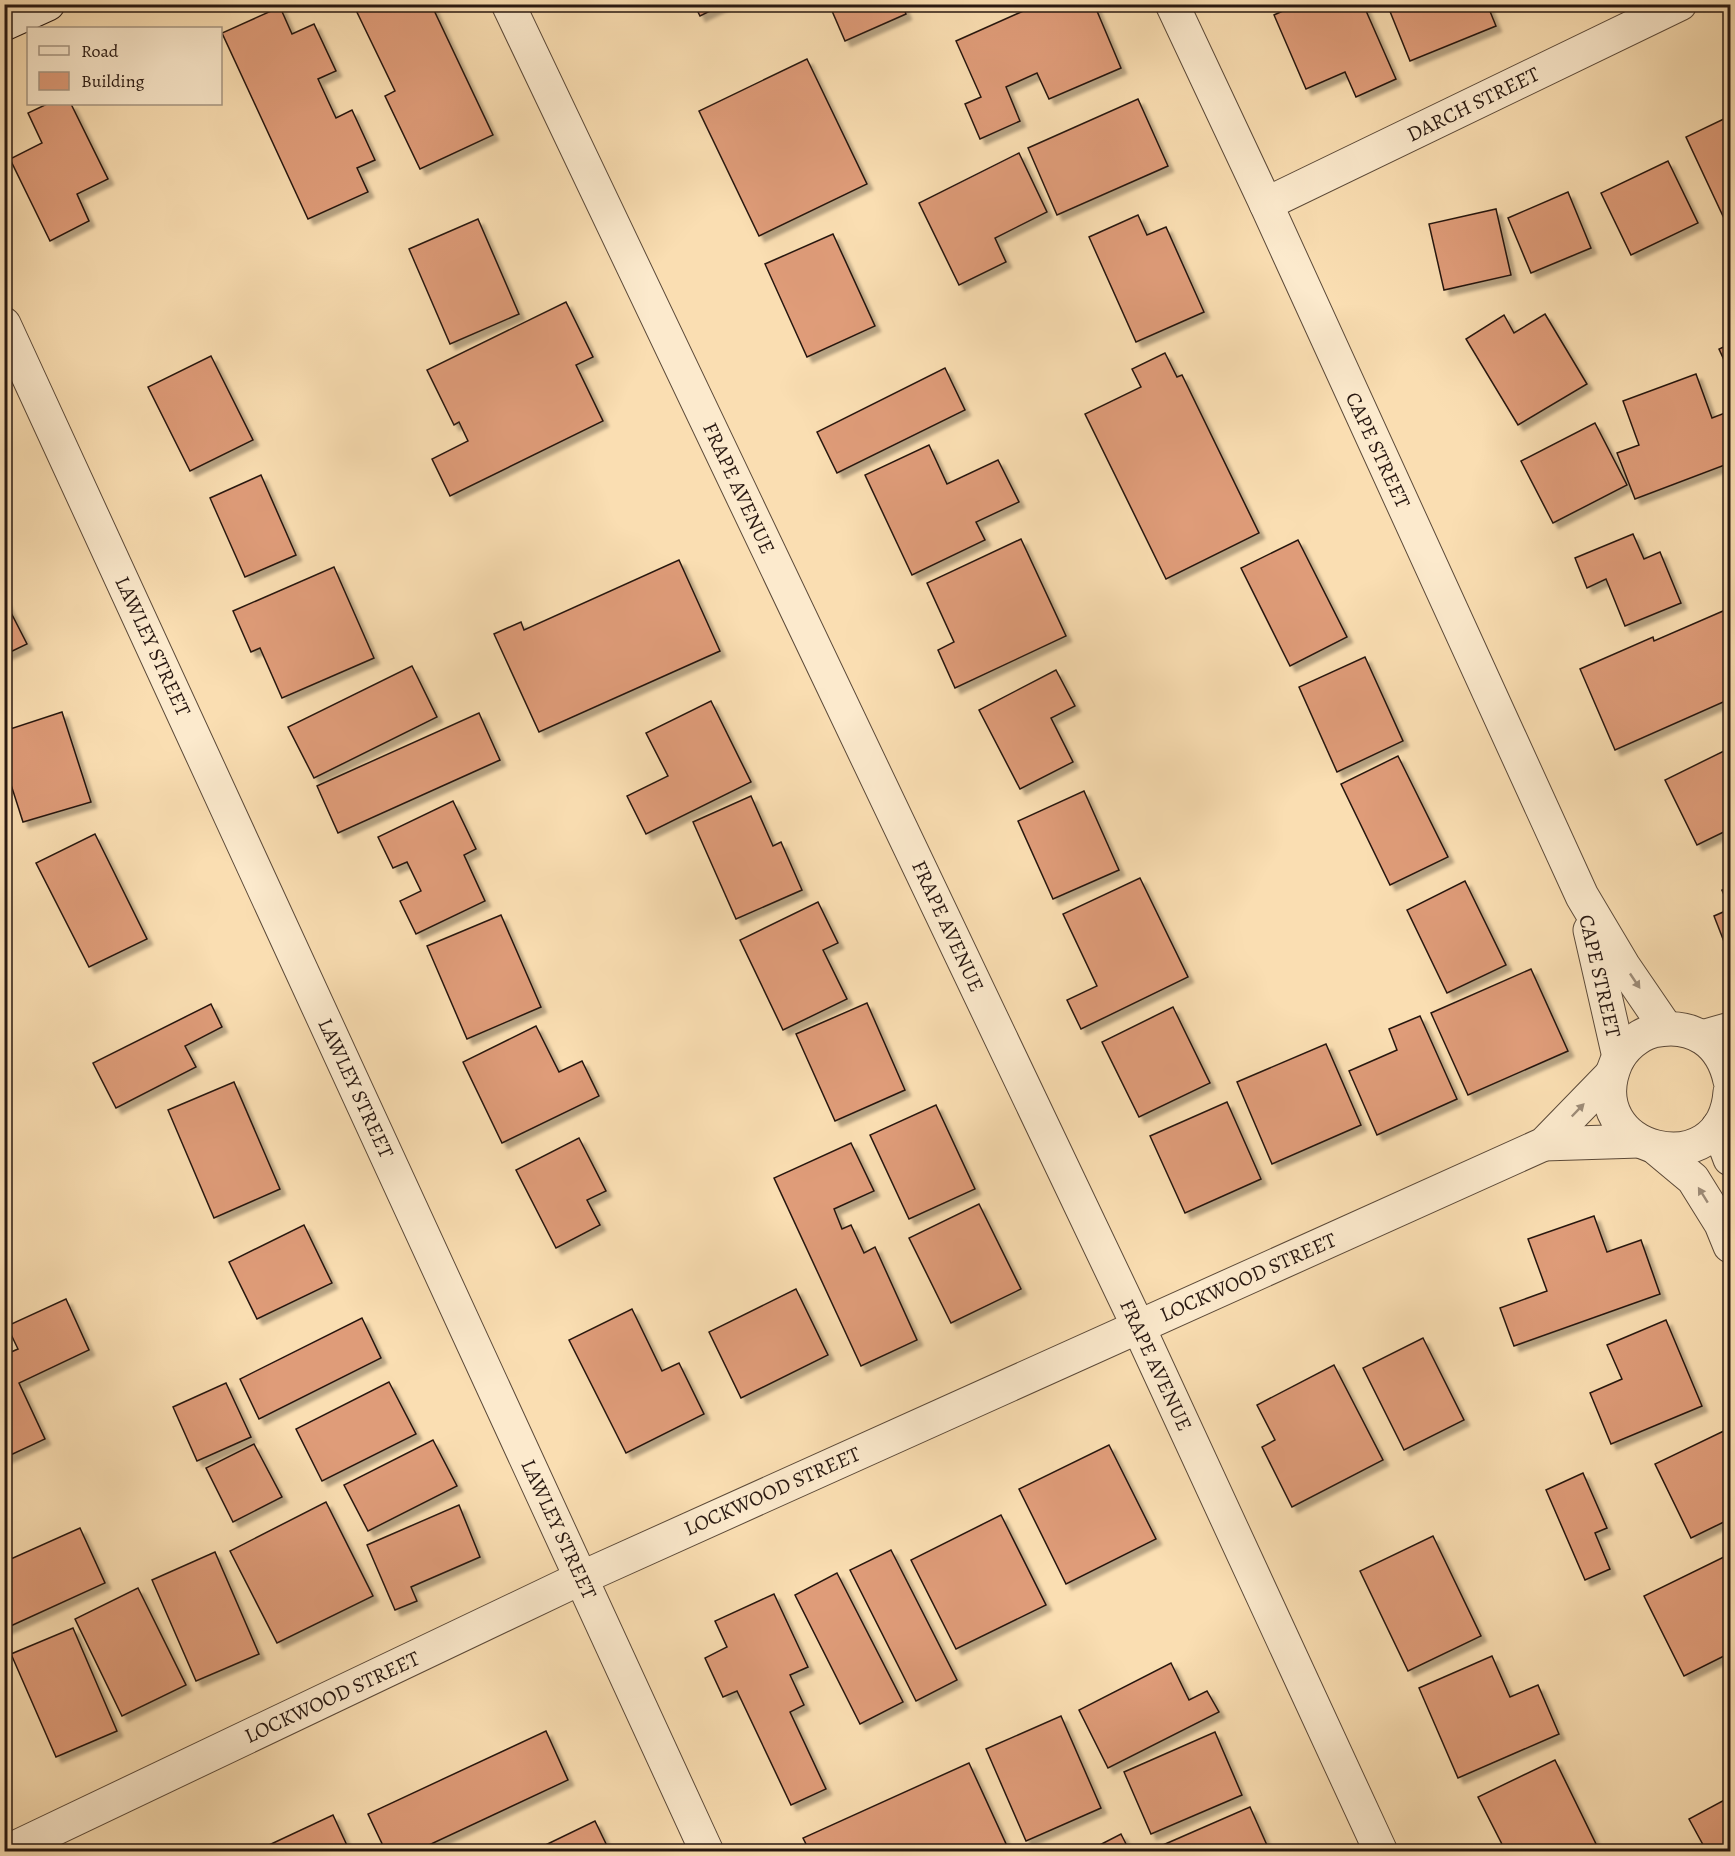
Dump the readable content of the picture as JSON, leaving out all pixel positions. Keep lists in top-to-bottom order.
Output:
{
  "streets": {
    "street": [
      "DARCH STREET",
      "CAPE STREET",
      "FRAPE AVENUE",
      "LAWLEY STREET",
      "LOCKWOOD STREET"
    ]
  },
  "crossings": [
    ["DARCH STREET", "CAPE STREET"],
    ["CAPE STREET", "LOCKWOOD STREET"],
    ["FRAPE AVENUE", "LOCKWOOD STREET"],
    ["LAWLEY STREET", "LOCKWOOD STREET"]
  ],
  "legend": ["Road", "Building"]
}
